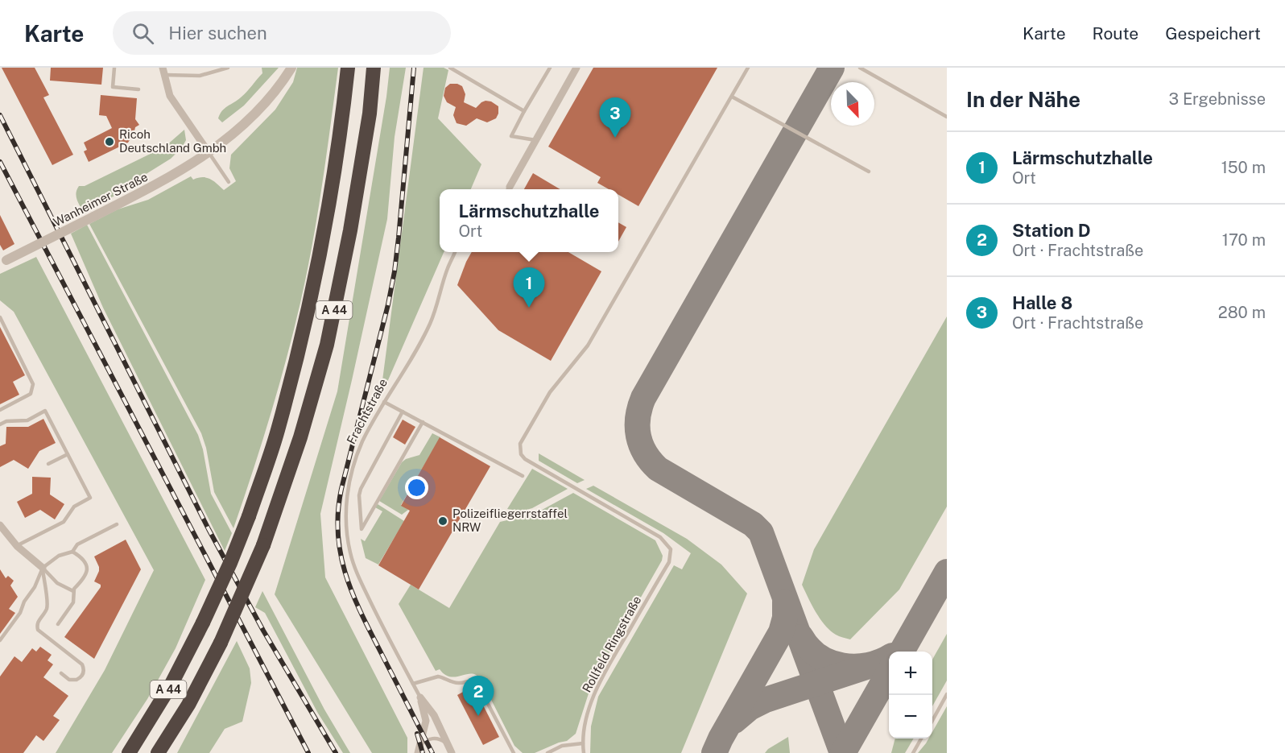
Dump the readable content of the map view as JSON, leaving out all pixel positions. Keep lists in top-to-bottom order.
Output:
{
  "streets": {
    "highway": ["A 44"],
    "street": ["Wanheimer Straße", "Frachtstraße"],
    "lane": ["Rollfeld Ringstraße"]
  },
  "places": ["Ricoh Deutschland Gmbh", "Polizeifliegerrstaffel NRW"],
  "north": "bottom right",
  "page": {
    "header": "Karte",
    "search": "Hier suchen",
    "nav": ["Karte", "Route", "Gespeichert"],
    "heading": ["In der Nähe", "3 Ergebnisse"],
    "pins": ["3", "1", "2"],
    "list": [
      {
        "mark": "1",
        "name": "Lärmschutzhalle",
        "note": "Ort",
        "value": "150 m"
      },
      {
        "mark": "2",
        "name": "Station D",
        "note": "Ort · Frachtstraße",
        "value": "170 m"
      },
      {
        "mark": "3",
        "name": "Halle 8",
        "note": "Ort · Frachtstraße",
        "value": "280 m"
      }
    ],
    "popup": ["Lärmschutzhalle", "Ort"],
    "map_buttons": ["+", "−"]
  }
}
